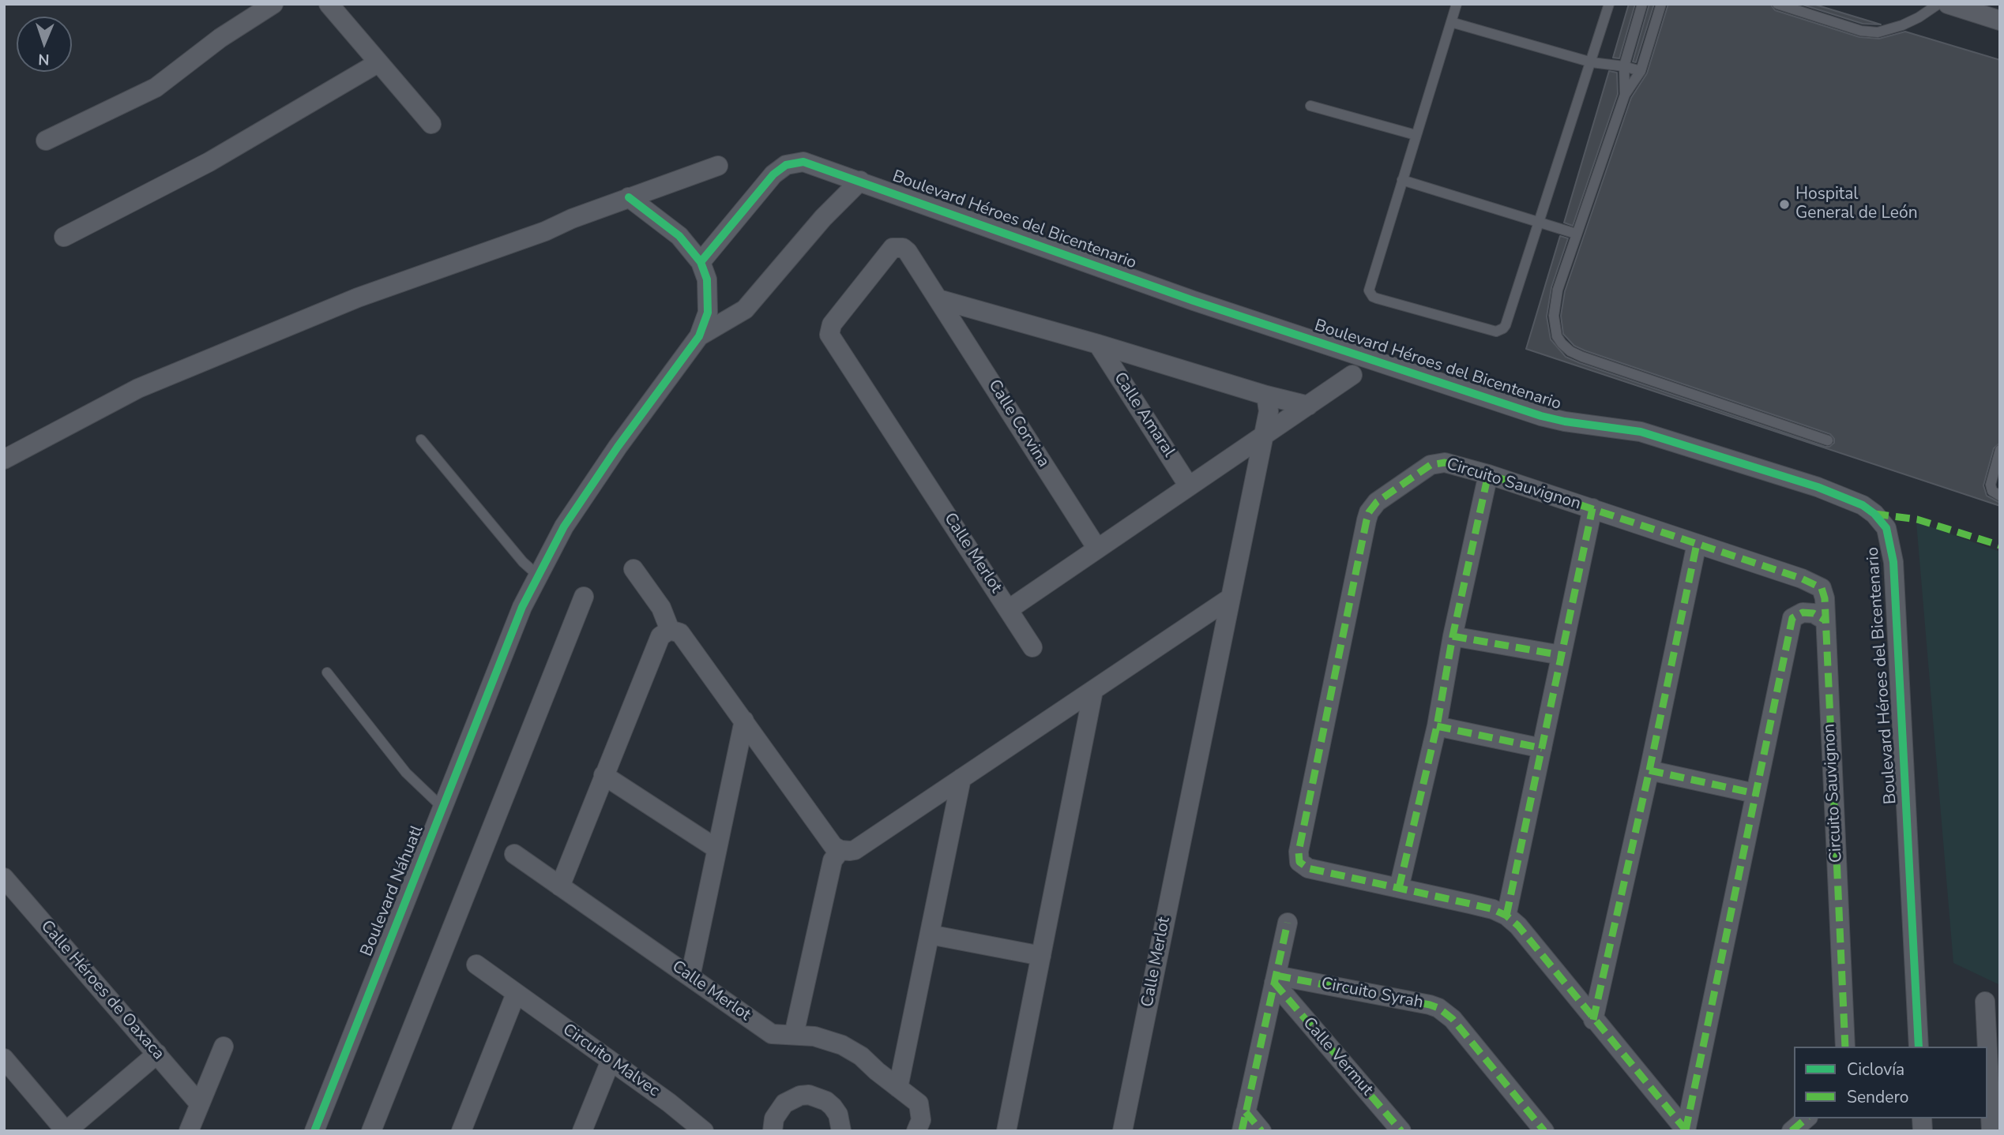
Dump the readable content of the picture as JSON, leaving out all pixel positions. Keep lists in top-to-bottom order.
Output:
{
  "streets": {
    "street": [
      "Boulevard Héroes del Bicentenario",
      "Calle Amaral",
      "Calle Corvina",
      "Circuito Sauvignon",
      "Calle Merlot",
      "Boulevard Náhuatl",
      "Calle Héroes de Oaxaca",
      "Circuito Syrah",
      "Calle Vermut",
      "Circuito Malvec"
    ]
  },
  "crossings": [
    ["Calle Amaral", "Calle Merlot"],
    ["Calle Corvina", "Calle Merlot"],
    ["Circuito Syrah", "Calle Vermut"]
  ],
  "places": ["Hospital General de León"],
  "legend": ["Ciclovía", "Sendero"],
  "north": "bottom"
}
